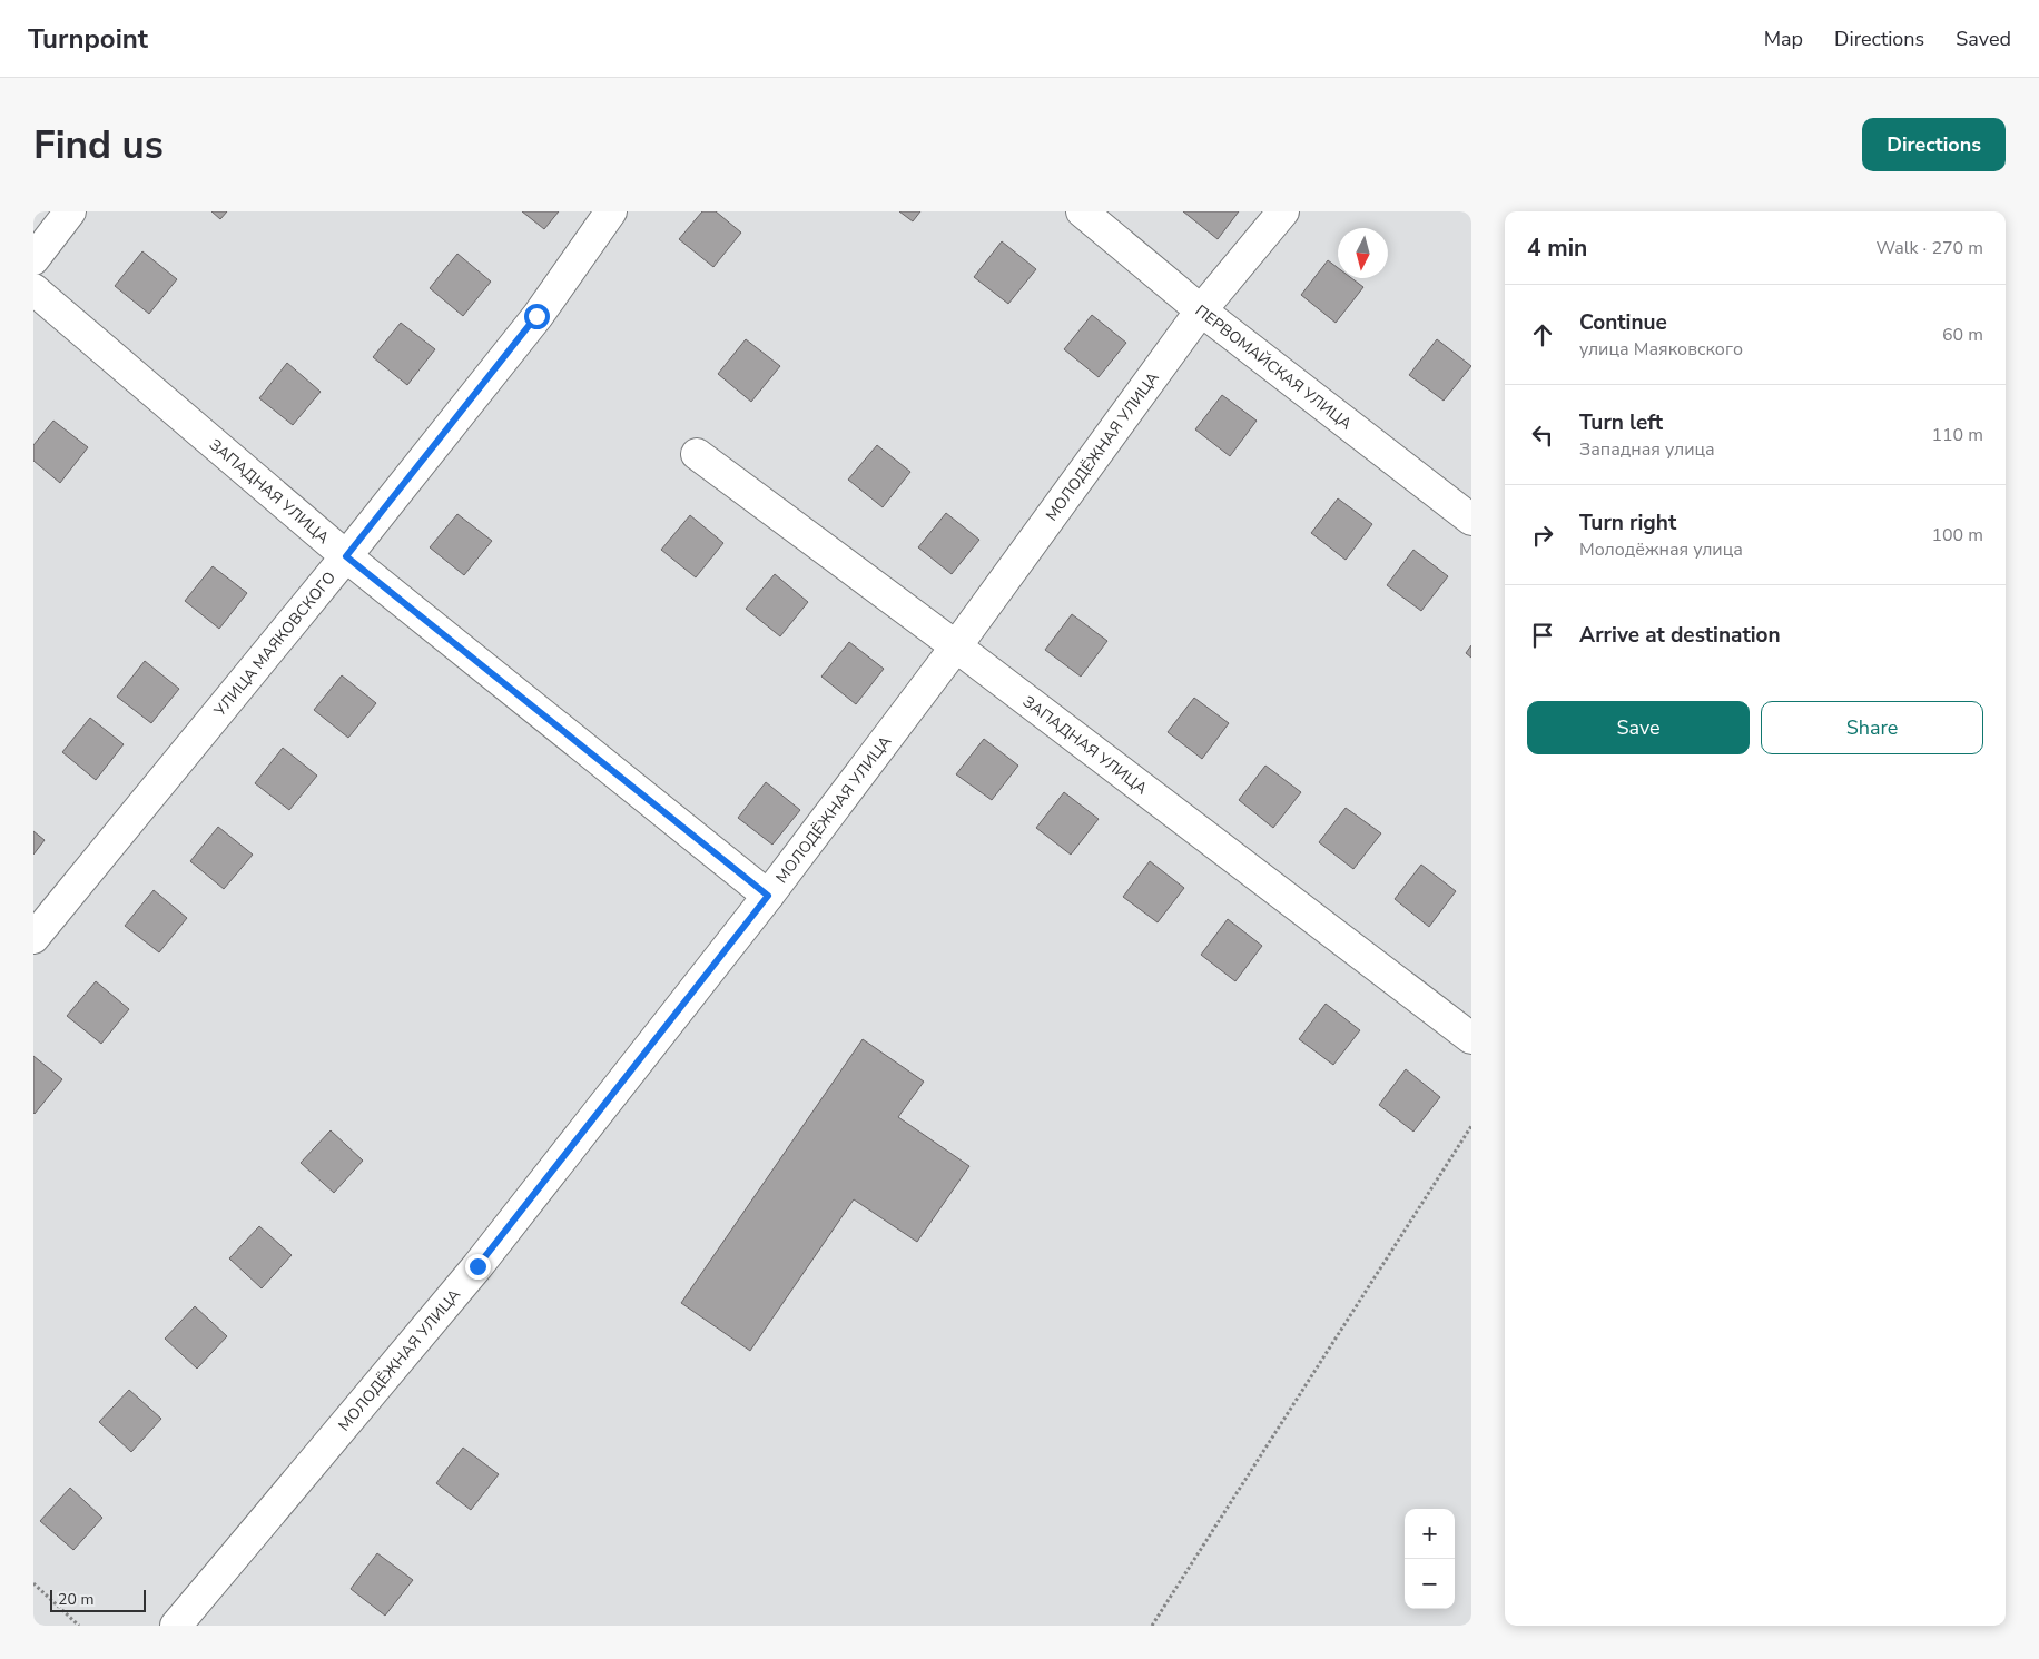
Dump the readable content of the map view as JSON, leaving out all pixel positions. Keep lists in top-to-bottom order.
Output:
{
  "streets": {
    "street": [
      "ПЕРВОМАЙСКАЯ УЛИЦА",
      "МОЛОДЁЖНАЯ УЛИЦА",
      "ЗАПАДНАЯ УЛИЦА",
      "УЛИЦА МАЯКОВСКОГО"
    ]
  },
  "crossings": [
    ["ПЕРВОМАЙСКАЯ УЛИЦА", "МОЛОДЁЖНАЯ УЛИЦА"],
    ["МОЛОДЁЖНАЯ УЛИЦА", "ЗАПАДНАЯ УЛИЦА"],
    ["ЗАПАДНАЯ УЛИЦА", "УЛИЦА МАЯКОВСКОГО"]
  ],
  "scale_bar": "20 m",
  "north": "bottom",
  "page": {
    "header": "Turnpoint",
    "nav": ["Map", "Directions", "Saved"],
    "buttons": [
      "Directions",
      ["Save", "Share"]
    ],
    "title": "Find us",
    "heading": ["4 min", "Walk · 270 m"],
    "list": [
      ["Continue", "улица Маяковского", "60 m"],
      ["Turn left", "Западная улица", "110 m"],
      ["Turn right", "Молодёжная улица", "100 m"],
      "Arrive at destination"
    ],
    "map_buttons": ["+", "−"],
    "scale": "20 m"
  }
}
